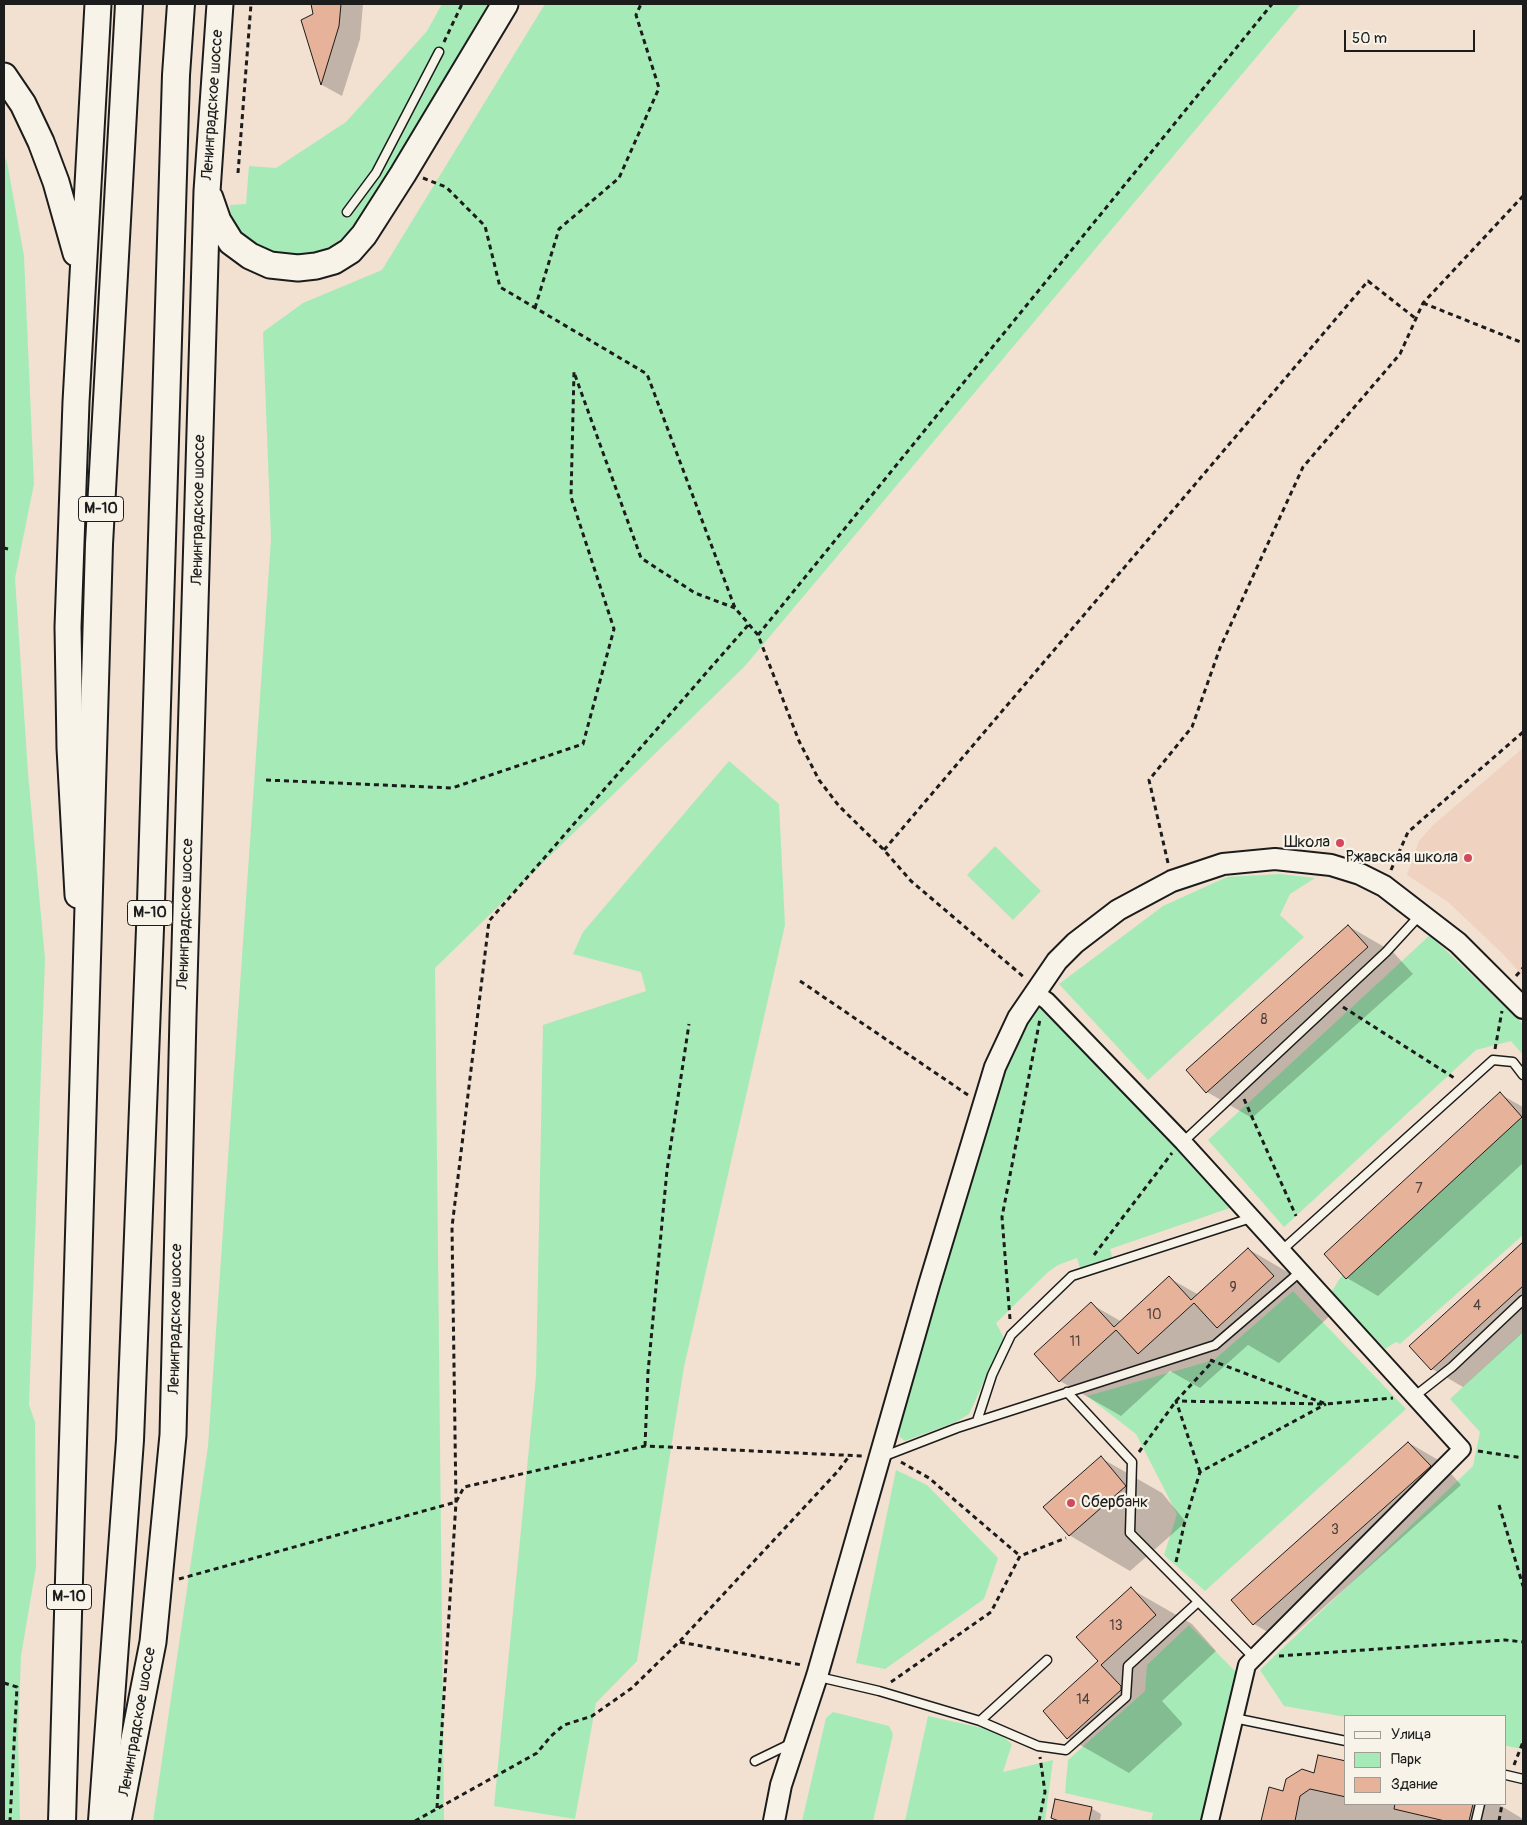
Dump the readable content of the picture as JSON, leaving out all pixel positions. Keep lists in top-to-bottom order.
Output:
{
  "streets": {
    "highway": ["Ленинградское шоссе", "М-10"]
  },
  "places": ["Школа", "Ржавская школа", "Сбербанк"],
  "house_numbers": [
    "8",
    "7",
    "9",
    "4",
    "10",
    "11",
    "3",
    "13",
    "14"
  ],
  "legend": ["Улица", "Парк", "Здание"],
  "scale_bar": "50 m"
}
